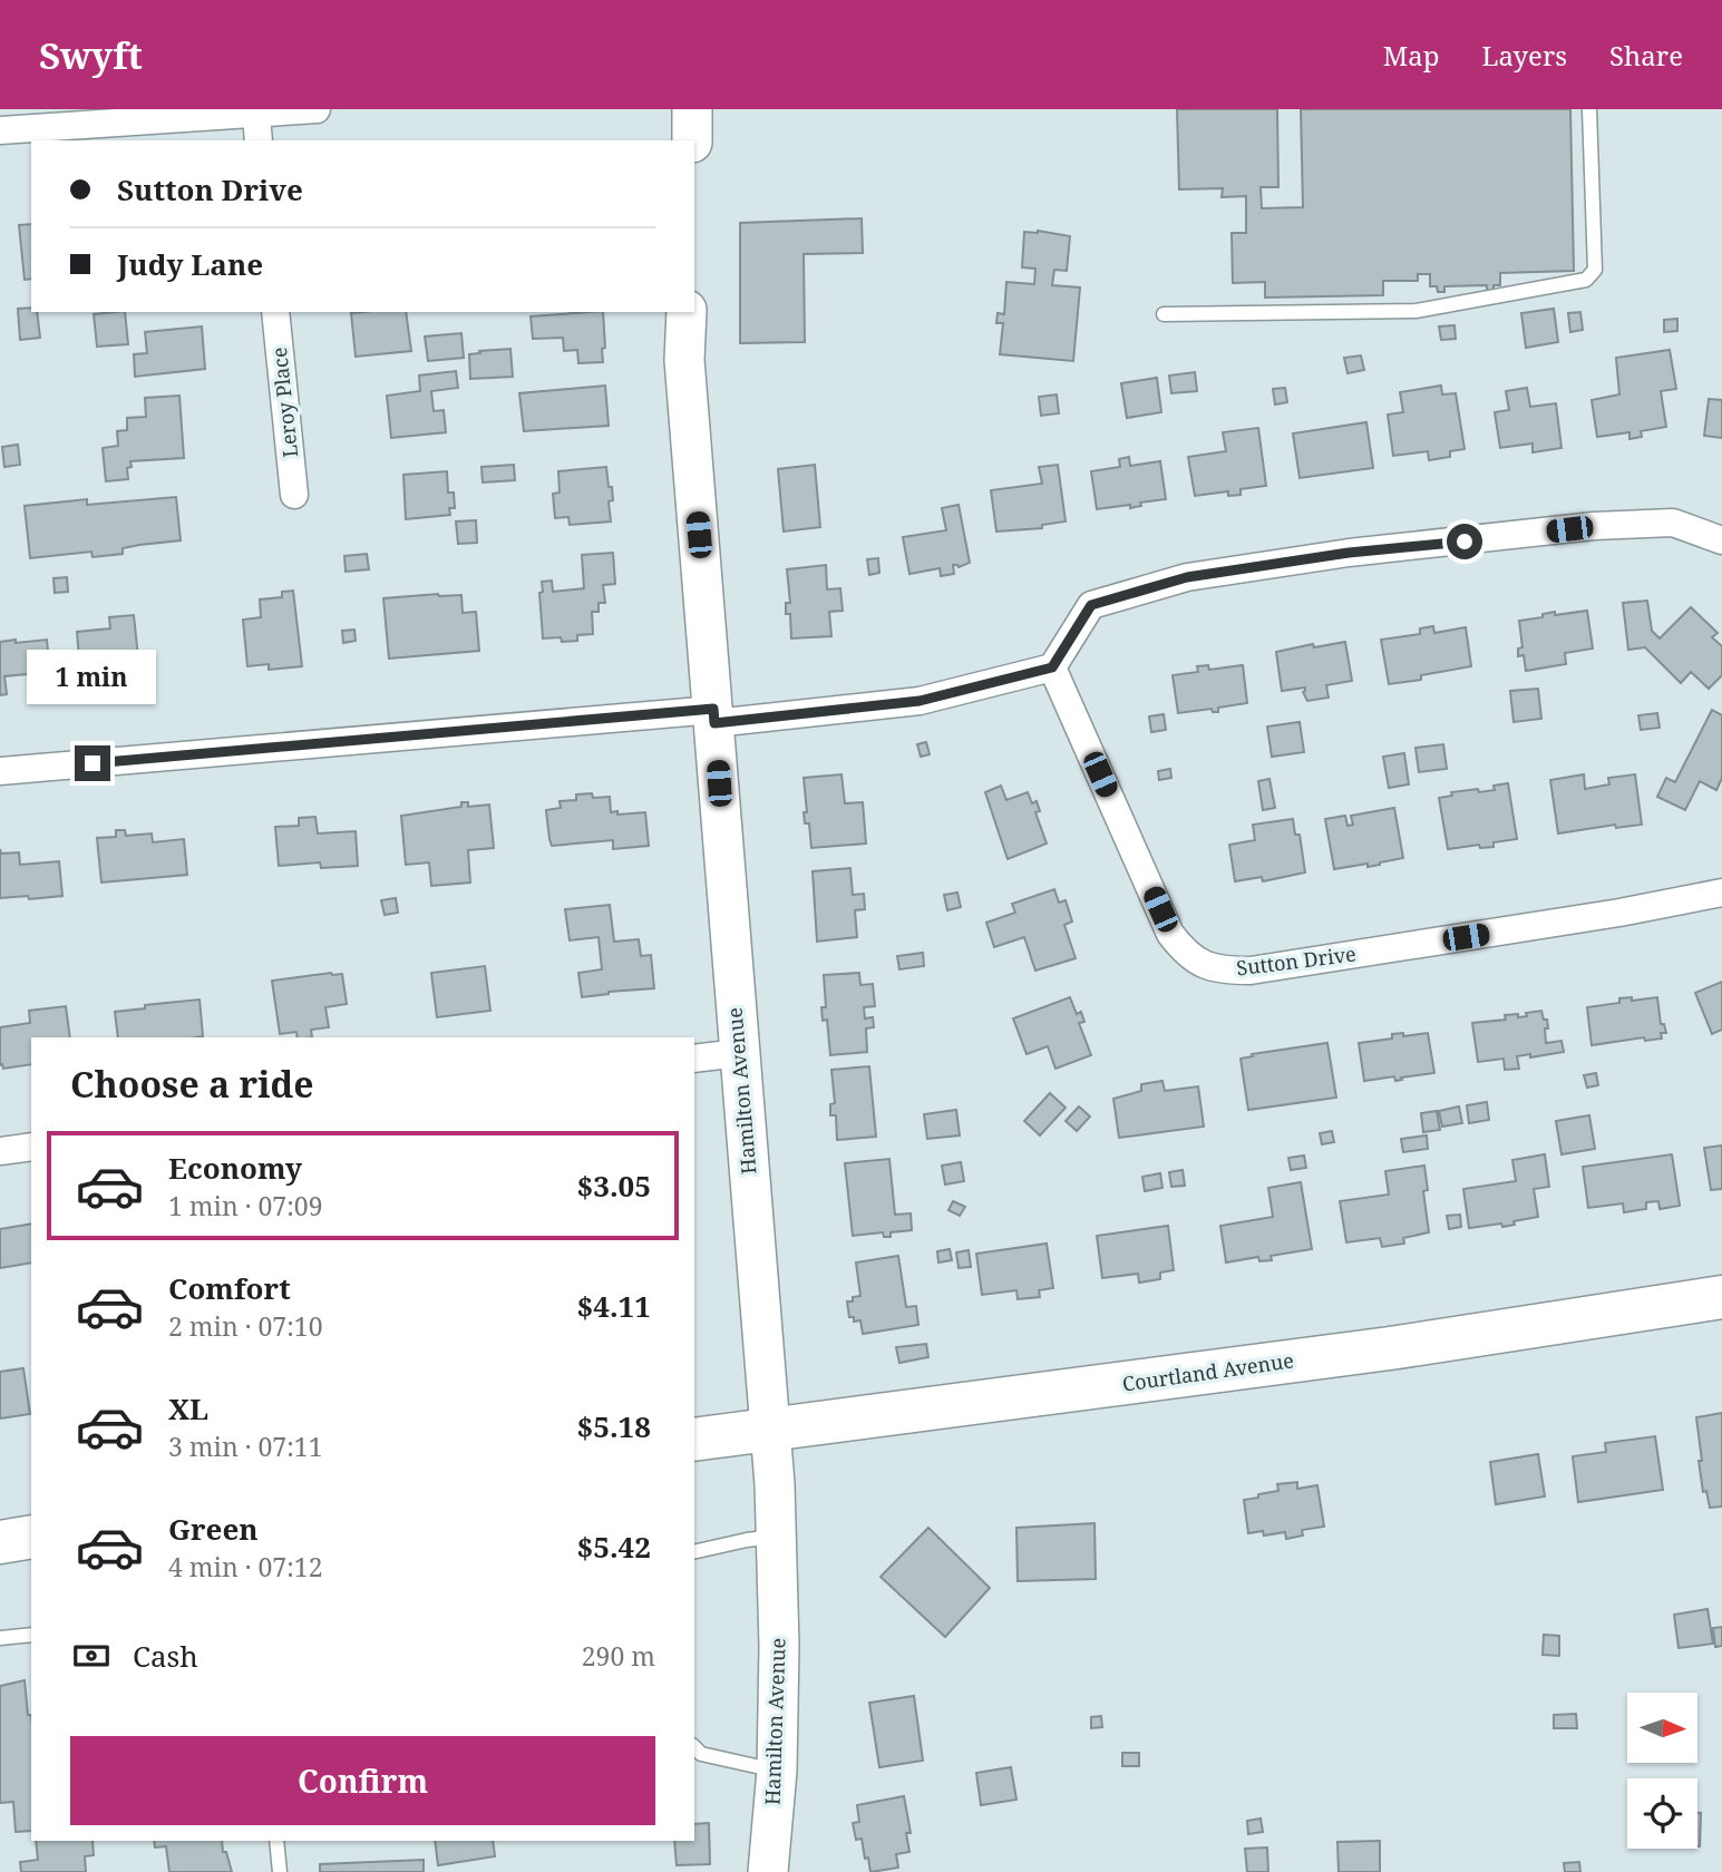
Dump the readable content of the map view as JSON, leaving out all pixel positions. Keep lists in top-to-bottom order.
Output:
{
  "streets": {
    "main road": ["Courtland Avenue"],
    "street": ["Leroy Place", "Sutton Drive", "Hamilton Avenue"]
  },
  "crossings": [
    ["Hamilton Avenue", "Courtland Avenue"]
  ],
  "north": "right",
  "page": {
    "header": "Swyft",
    "nav": ["Map", "Layers", "Share"],
    "banner": ["Sutton Drive", "Judy Lane"],
    "bubble": "1 min",
    "heading": "Choose a ride",
    "list": [
      {
        "name": "Economy",
        "note": "1 min · 07:09",
        "value": "$3.05"
      },
      {
        "name": "Comfort",
        "note": "2 min · 07:10",
        "value": "$4.11"
      },
      {
        "name": "XL",
        "note": "3 min · 07:11",
        "value": "$5.18"
      },
      {
        "name": "Green",
        "note": "4 min · 07:12",
        "value": "$5.42"
      }
    ],
    "pay": ["Cash", "290 m"],
    "buttons": "Confirm"
  }
}
